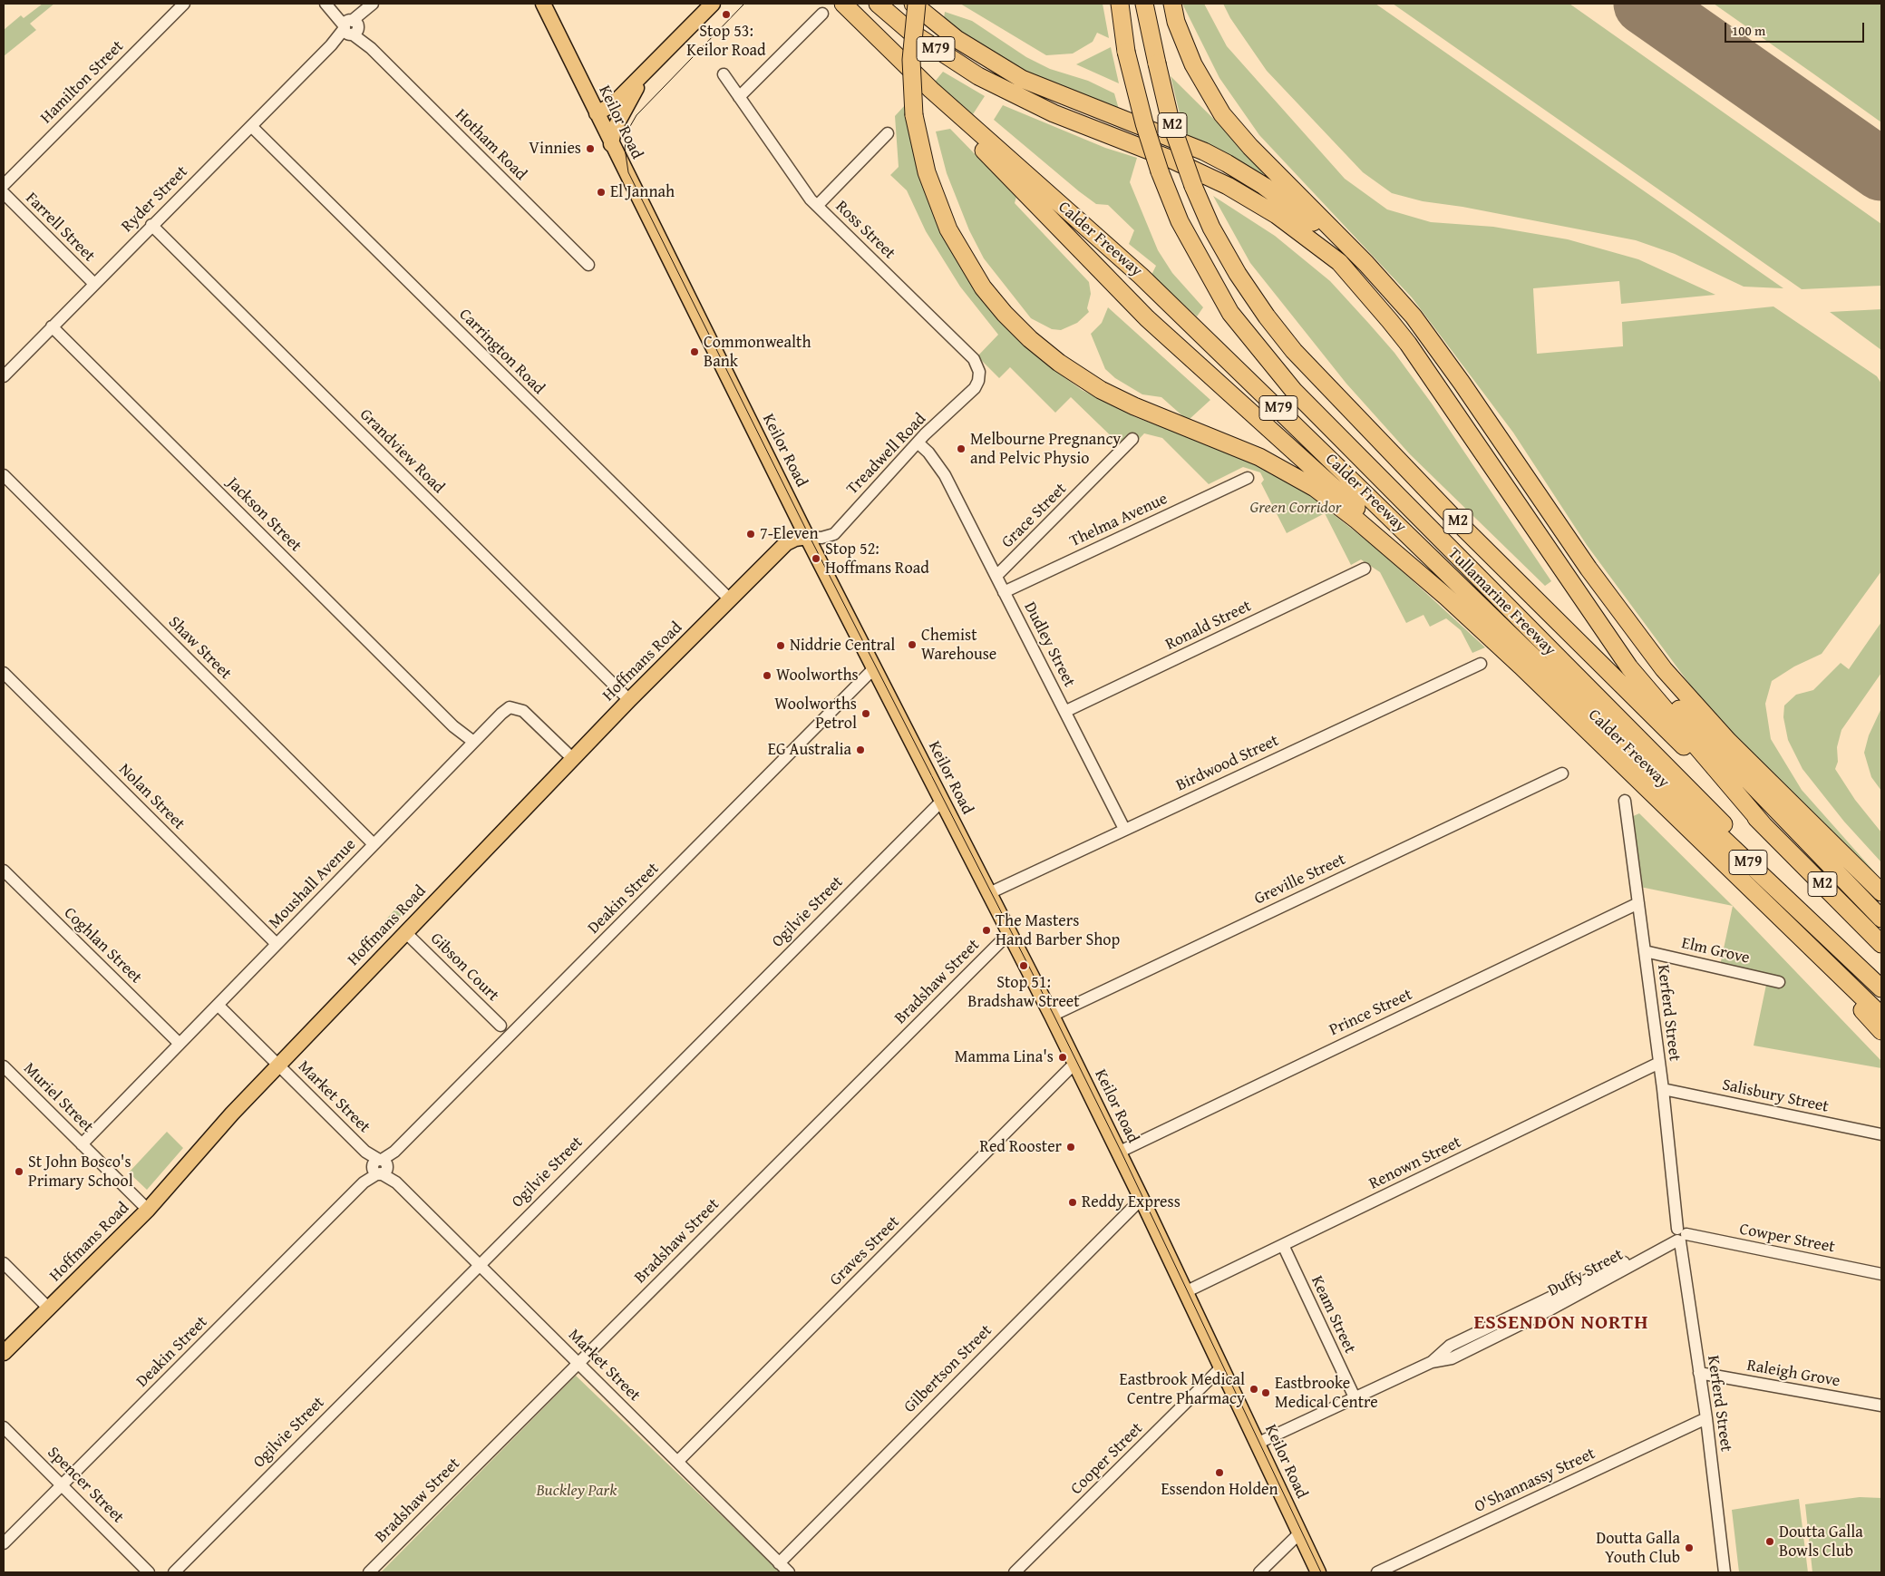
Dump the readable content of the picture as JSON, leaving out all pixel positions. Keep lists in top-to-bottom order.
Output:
{
  "streets": {
    "highway": [
      "M79",
      "M2",
      "Calder Freeway",
      "Tullamarine Freeway"
    ],
    "main road": ["Keilor Road", "Hoffmans Road"],
    "street": [
      "Hamilton Street",
      "Hotham Road",
      "Ryder Street",
      "Farrell Street",
      "Ross Street",
      "Carrington Road",
      "Grandview Road",
      "Treadwell Road",
      "Jackson Street",
      "Grace Street",
      "Thelma Avenue",
      "Ronald Street",
      "Dudley Street",
      "Shaw Street",
      "Birdwood Street",
      "Nolan Street",
      "Greville Street",
      "Moushall Avenue",
      "Deakin Street",
      "Ogilvie Street",
      "Coghlan Street",
      "Elm Grove",
      "Gibson Court",
      "Bradshaw Street",
      "Prince Street",
      "Kerferd Street",
      "Salisbury Street",
      "Market Street",
      "Muriel Street",
      "Renown Street",
      "Cowper Street",
      "Graves Street",
      "Duffy Street",
      "Keam Street",
      "Gilbertson Street",
      "Raleigh Grove",
      "Cooper Street",
      "O'Shannassy Street",
      "Spencer Street"
    ]
  },
  "crossings": [
    ["M79", "Tullamarine Freeway"],
    ["Keilor Road", "Treadwell Road"],
    ["Keilor Road", "Hoffmans Road"],
    ["Keilor Road", "Birdwood Street"],
    ["Keilor Road", "Greville Street"],
    ["Keilor Road", "Deakin Street"],
    ["Keilor Road", "Ogilvie Street"],
    ["Keilor Road", "Bradshaw Street"],
    ["Keilor Road", "Prince Street"],
    ["Keilor Road", "Renown Street"],
    ["Keilor Road", "Graves Street"],
    ["Keilor Road", "Duffy Street"],
    ["Keilor Road", "Gilbertson Street"],
    ["Keilor Road", "Cooper Street"],
    ["Hotham Road", "Ryder Street"],
    ["Ryder Street", "Farrell Street"],
    ["Ryder Street", "Carrington Road"],
    ["Ryder Street", "Grandview Road"],
    ["Ryder Street", "Jackson Street"],
    ["Ross Street", "Treadwell Road"],
    ["Carrington Road", "Hoffmans Road"],
    ["Grandview Road", "Hoffmans Road"],
    ["Treadwell Road", "Dudley Street"],
    ["Treadwell Road", "Hoffmans Road"],
    ["Jackson Street", "Moushall Avenue"],
    ["Grace Street", "Dudley Street"],
    ["Thelma Avenue", "Dudley Street"],
    ["Ronald Street", "Dudley Street"],
    ["Dudley Street", "Birdwood Street"],
    ["Shaw Street", "Moushall Avenue"],
    ["Hoffmans Road", "Moushall Avenue"],
    ["Hoffmans Road", "Gibson Court"],
    ["Hoffmans Road", "Market Street"],
    ["Hoffmans Road", "Muriel Street"],
    ["Nolan Street", "Moushall Avenue"],
    ["Moushall Avenue", "Coghlan Street"],
    ["Moushall Avenue", "Market Street"],
    ["Moushall Avenue", "Muriel Street"],
    ["Deakin Street", "Market Street"],
    ["Deakin Street", "Spencer Street"],
    ["Ogilvie Street", "Market Street"],
    ["Elm Grove", "Kerferd Street"],
    ["Bradshaw Street", "Market Street"],
    ["Prince Street", "Kerferd Street"],
    ["Kerferd Street", "Salisbury Street"],
    ["Kerferd Street", "Renown Street"],
    ["Kerferd Street", "Cowper Street"],
    ["Kerferd Street", "Duffy Street"],
    ["Kerferd Street", "Raleigh Grove"],
    ["Kerferd Street", "O'Shannassy Street"],
    ["Market Street", "Graves Street"],
    ["Market Street", "Gilbertson Street"],
    ["Renown Street", "Keam Street"],
    ["Cowper Street", "Duffy Street"],
    ["Duffy Street", "Keam Street"]
  ],
  "districts": ["ESSENDON NORTH"],
  "parks": ["Green Corridor", "Buckley Park"],
  "places": [
    "Stop 53: Keilor Road",
    "Vinnies",
    "El Jannah",
    "Commonwealth Bank",
    "Melbourne Pregnancy and Pelvic Physio",
    "7-Eleven",
    "Stop 52: Hoffmans Road",
    "Chemist Warehouse",
    "Niddrie Central",
    "Woolworths",
    "Woolworths Petrol",
    "EG Australia",
    "The Masters Hand Barber Shop",
    "Stop 51: Bradshaw Street",
    "Mamma Lina's",
    "Red Rooster",
    "St John Bosco's Primary School",
    "Reddy Express",
    "Eastbrook Medical Centre Pharmacy",
    "Eastbrooke Medical Centre",
    "Essendon Holden",
    "Doutta Galla Bowls Club",
    "Doutta Galla Youth Club"
  ],
  "scale_bar": "100 m"
}
